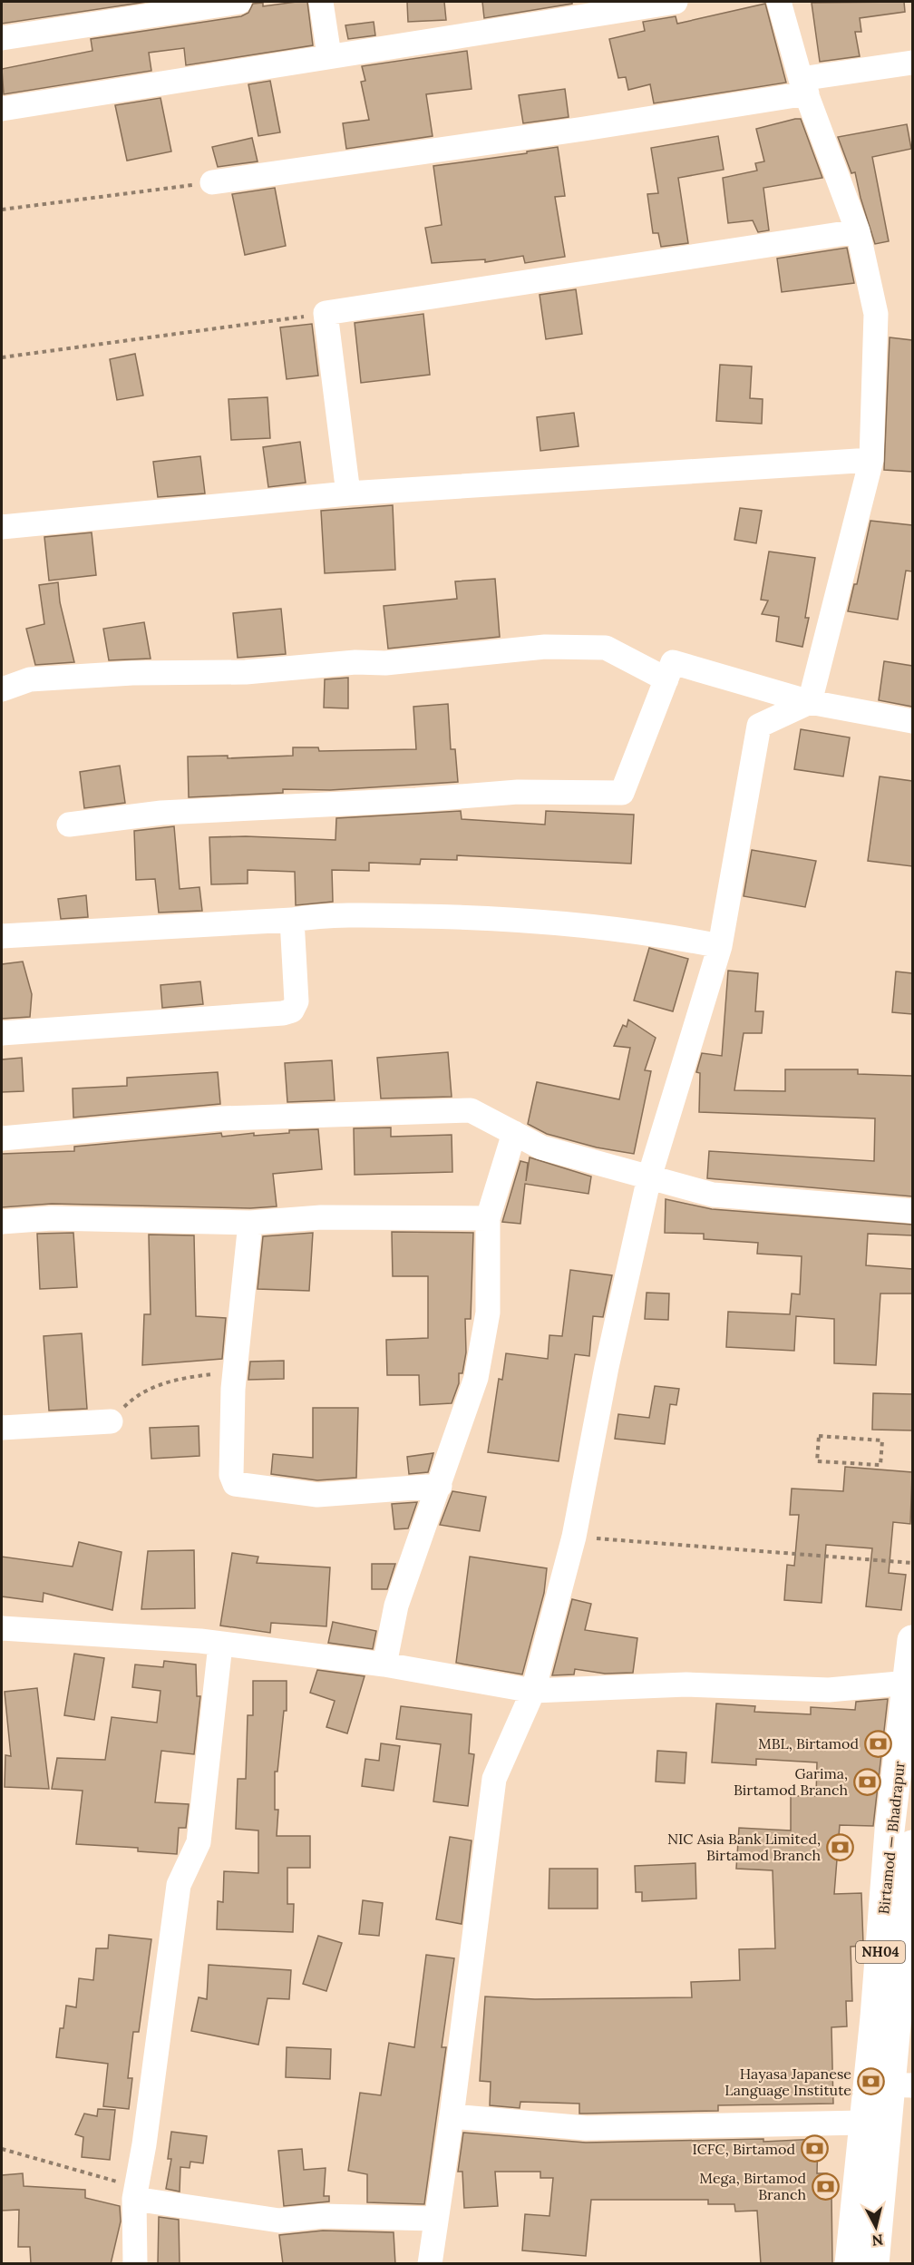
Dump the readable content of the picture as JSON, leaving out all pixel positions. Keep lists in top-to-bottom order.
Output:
{
  "streets": {
    "main road": ["Birtamod — Bhadrapur", "NH04"]
  },
  "places": {
    "bank": [
      "MBL, Birtamod",
      "Garima, Birtamod Branch",
      "NIC Asia Bank Limited, Birtamod Branch",
      "Hayasa Japanese Language Institute",
      "ICFC, Birtamod",
      "Mega, Birtamod Branch"
    ]
  },
  "north": "bottom"
}
